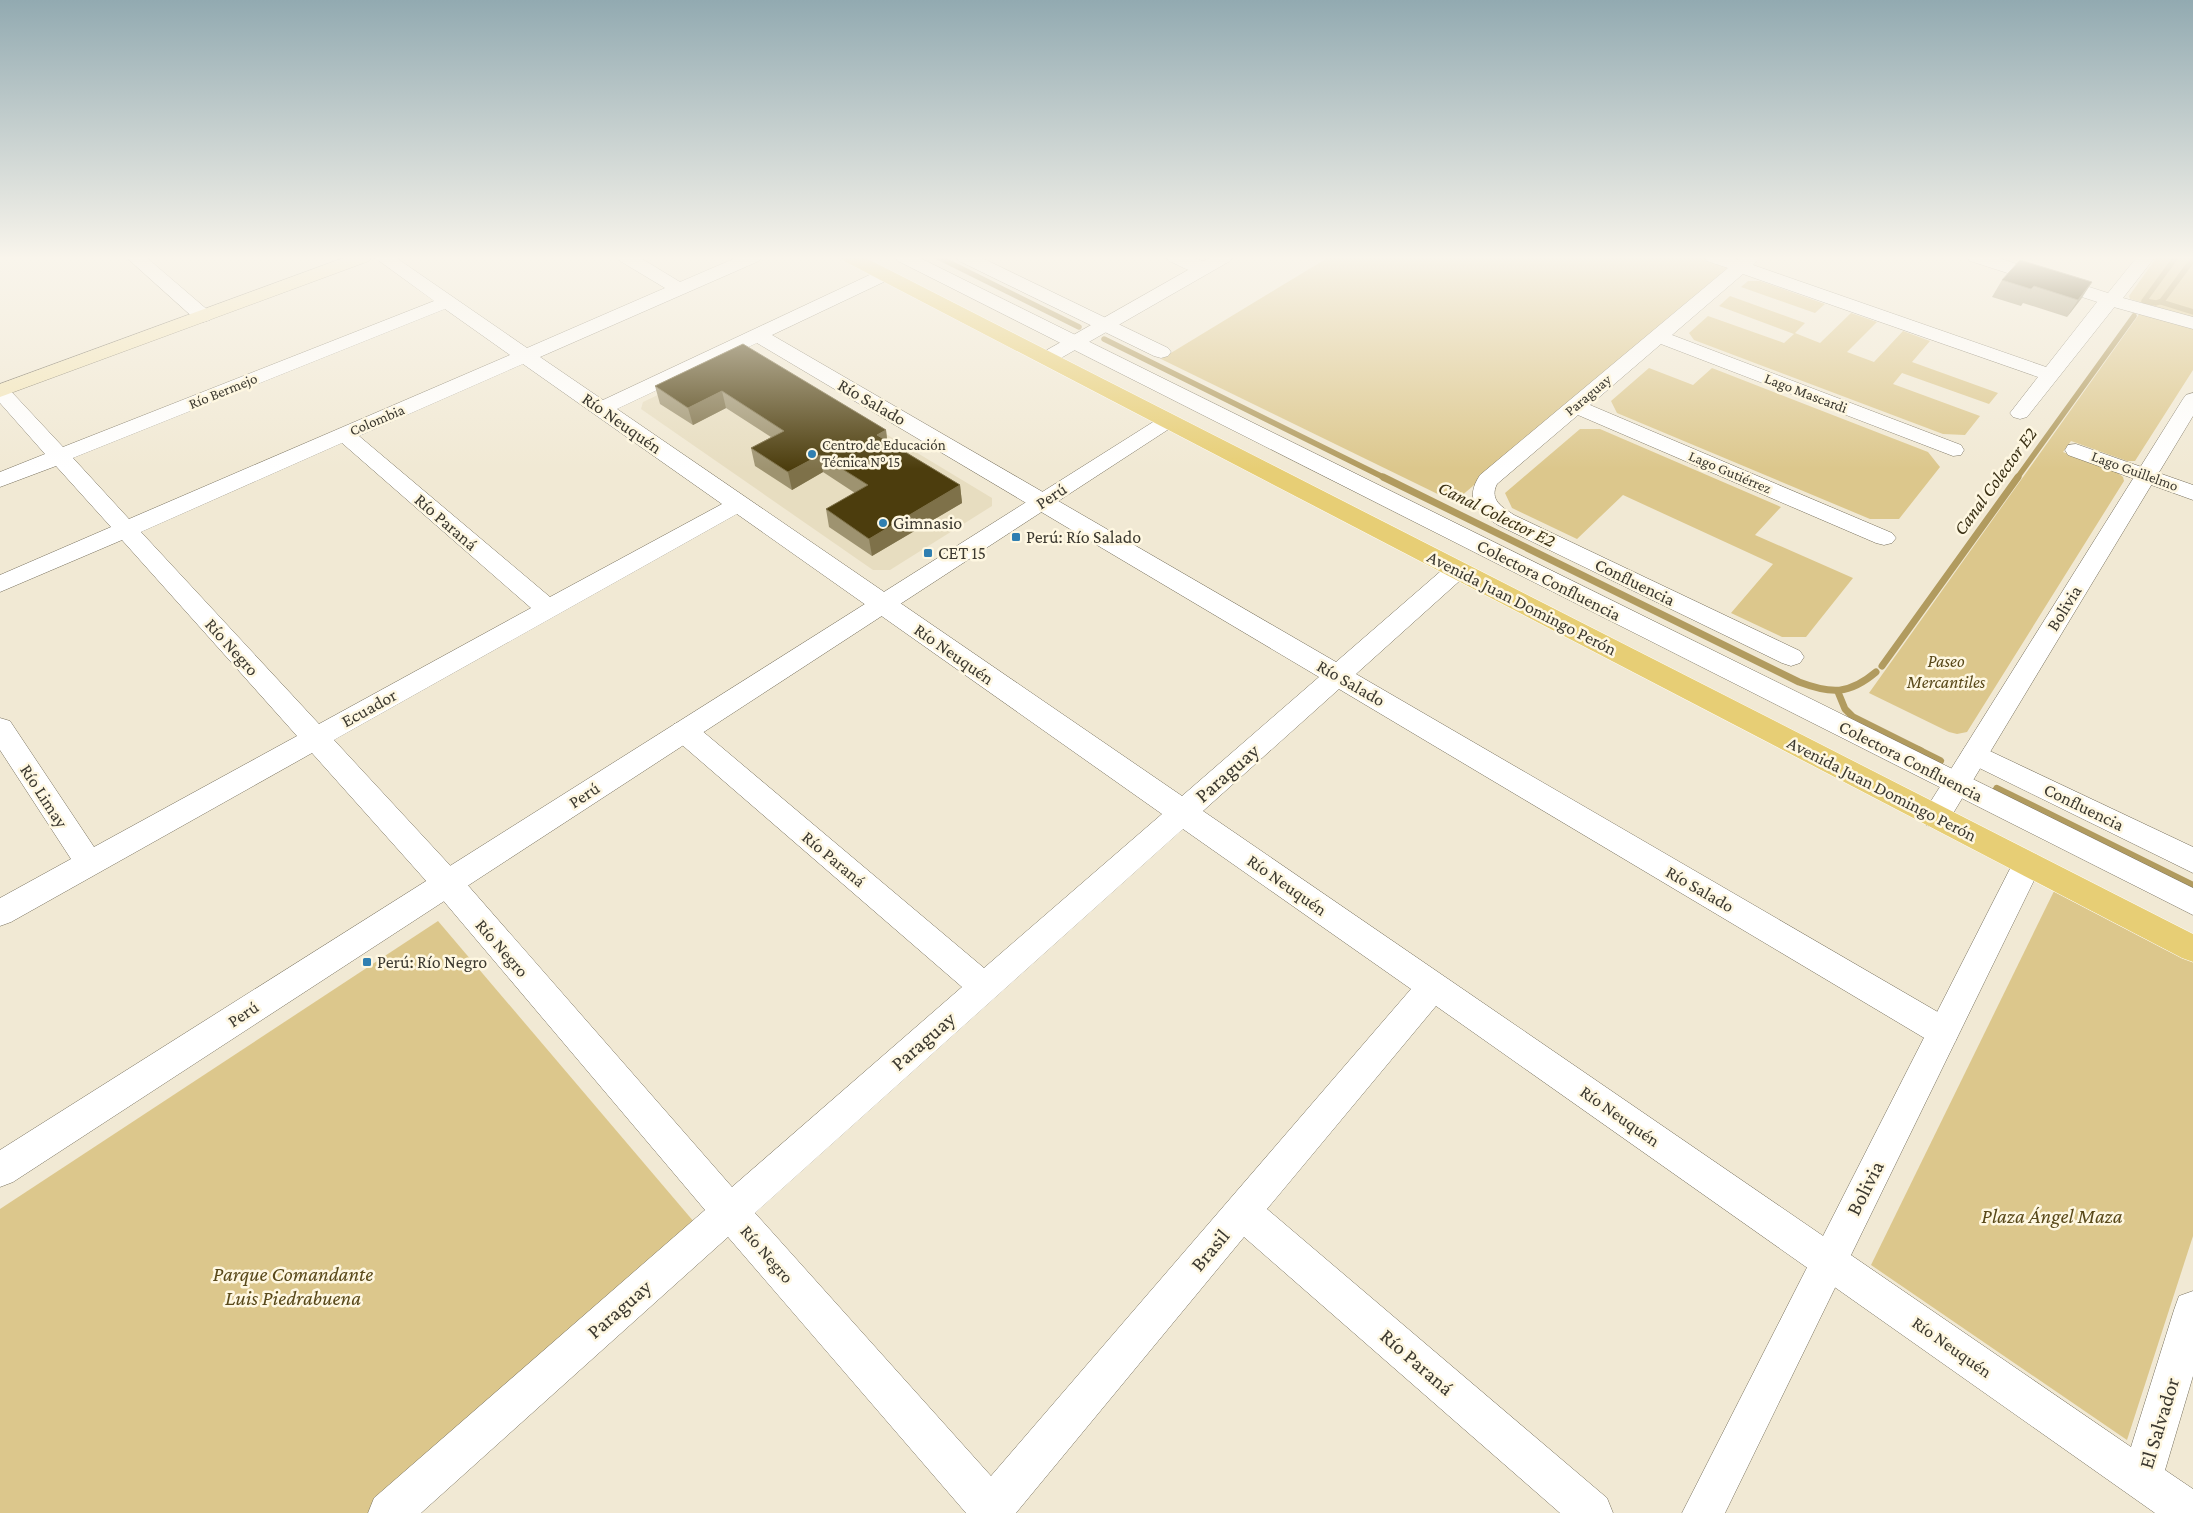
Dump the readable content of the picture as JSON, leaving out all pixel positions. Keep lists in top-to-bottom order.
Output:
{
  "streets": {
    "main road": ["Avenida Juan Domingo Perón"],
    "street": [
      "Río Bermejo",
      "Lago Mascardi",
      "Paraguay",
      "Río Salado",
      "Colombia",
      "Río Neuquén",
      "Lago Guillelmo",
      "Lago Gutiérrez",
      "Perú",
      "Río Paraná",
      "Colectora Confluencia",
      "Confluencia",
      "Bolivia",
      "Río Negro",
      "Ecuador",
      "Río Limay",
      "Brasil",
      "El Salvador"
    ]
  },
  "crossings": [
    ["Río Bermejo", "Río Negro"],
    ["Lago Mascardi", "Paraguay"],
    ["Paraguay", "Río Salado"],
    ["Paraguay", "Río Neuquén"],
    ["Paraguay", "Lago Gutiérrez"],
    ["Paraguay", "Río Paraná"],
    ["Paraguay", "Confluencia"],
    ["Paraguay", "Avenida Juan Domingo Perón"],
    ["Paraguay", "Río Negro"],
    ["Río Salado", "Perú"],
    ["Río Salado", "Bolivia"],
    ["Colombia", "Río Neuquén"],
    ["Colombia", "Río Paraná"],
    ["Colombia", "Río Negro"],
    ["Río Neuquén", "Perú"],
    ["Río Neuquén", "Bolivia"],
    ["Río Neuquén", "Ecuador"],
    ["Río Neuquén", "Brasil"],
    ["Río Neuquén", "El Salvador"],
    ["Lago Guillelmo", "Bolivia"],
    ["Perú", "Río Paraná"],
    ["Perú", "Avenida Juan Domingo Perón"],
    ["Perú", "Río Negro"],
    ["Río Paraná", "Ecuador"],
    ["Río Paraná", "Brasil"],
    ["Colectora Confluencia", "Bolivia"],
    ["Confluencia", "Bolivia"],
    ["Avenida Juan Domingo Perón", "Bolivia"],
    ["Río Negro", "Ecuador"],
    ["Río Negro", "Brasil"],
    ["Ecuador", "Río Limay"]
  ],
  "water": ["Canal Colector E2"],
  "parks": ["Paseo Mercantiles", "Plaza Ángel Maza", "Parque Comandante Luis Piedrabuena"],
  "places": {
    "other": ["Centro de Educación Técnica N° 15", "Gimnasio"],
    "transit": ["Perú: Río Salado", "CET 15", "Perú: Río Negro"]
  }
}
